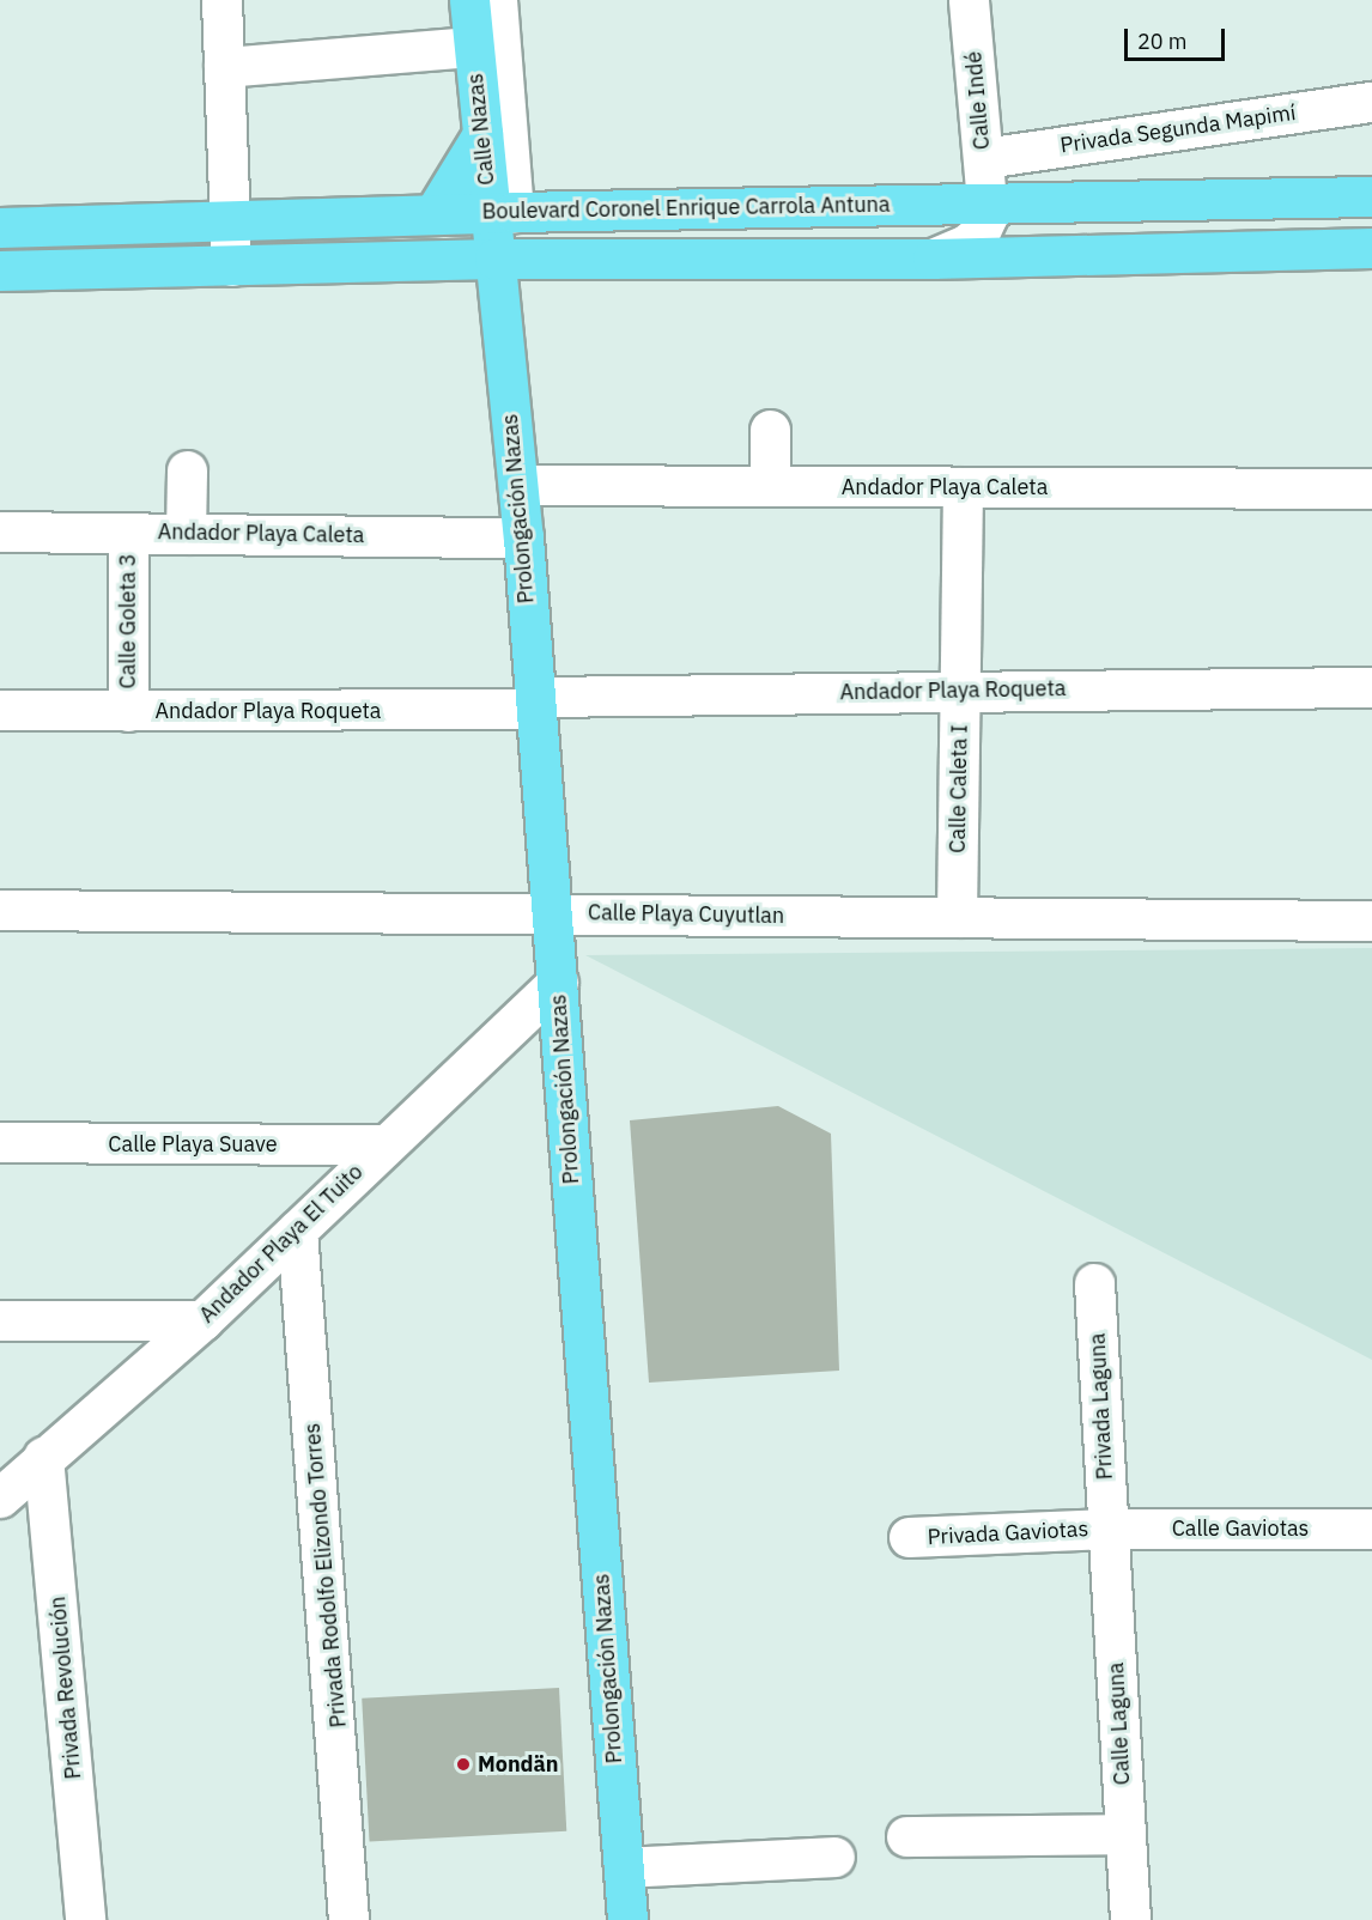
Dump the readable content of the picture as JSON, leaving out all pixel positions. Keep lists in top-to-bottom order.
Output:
{
  "streets": {
    "main road": ["Calle Nazas", "Boulevard Coronel Enrique Carrola Antuna", "Prolongación Nazas"],
    "street": [
      "Calle Indé",
      "Privada Segunda Mapimí",
      "Andador Playa Caleta",
      "Calle Goleta 3",
      "Andador Playa Roqueta",
      "Calle Caleta I",
      "Calle Playa Cuyutlan",
      "Calle Playa Suave",
      "Andador Playa El Tuito",
      "Privada Laguna",
      "Calle Gaviotas",
      "Privada Gaviotas",
      "Privada Rodolfo Elizondo Torres",
      "Privada Revolución",
      "Calle Laguna"
    ]
  },
  "crossings": [
    ["Calle Indé", "Privada Segunda Mapimí"],
    ["Calle Indé", "Boulevard Coronel Enrique Carrola Antuna"],
    ["Calle Nazas", "Boulevard Coronel Enrique Carrola Antuna"],
    ["Calle Nazas", "Prolongación Nazas"],
    ["Andador Playa Caleta", "Prolongación Nazas"],
    ["Andador Playa Caleta", "Calle Goleta 3"],
    ["Andador Playa Caleta", "Calle Caleta I"],
    ["Prolongación Nazas", "Andador Playa Roqueta"],
    ["Prolongación Nazas", "Calle Playa Cuyutlan"],
    ["Prolongación Nazas", "Andador Playa El Tuito"],
    ["Calle Goleta 3", "Andador Playa Roqueta"],
    ["Andador Playa Roqueta", "Calle Caleta I"],
    ["Calle Caleta I", "Calle Playa Cuyutlan"],
    ["Calle Playa Suave", "Andador Playa El Tuito"],
    ["Andador Playa El Tuito", "Privada Rodolfo Elizondo Torres"],
    ["Andador Playa El Tuito", "Privada Revolución"],
    ["Privada Laguna", "Calle Gaviotas"],
    ["Privada Laguna", "Privada Gaviotas"],
    ["Privada Laguna", "Calle Laguna"],
    ["Calle Gaviotas", "Privada Gaviotas"],
    ["Calle Gaviotas", "Calle Laguna"],
    ["Privada Gaviotas", "Calle Laguna"]
  ],
  "places": ["Mondän"],
  "scale_bar": "20 m"
}
